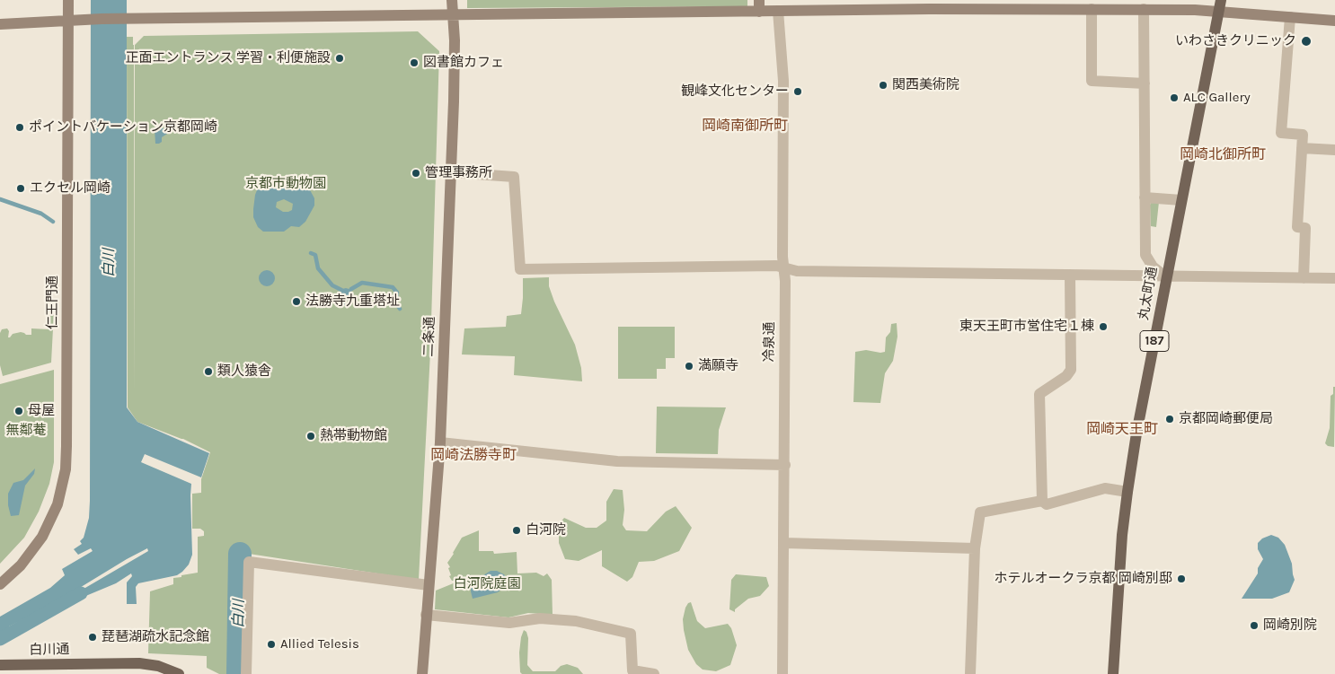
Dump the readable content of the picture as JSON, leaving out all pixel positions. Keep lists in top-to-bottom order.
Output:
{
  "streets": {
    "main road": ["丸太町通", "187", "白川通"],
    "street": ["仁王門通", "二条通", "冷泉通"]
  },
  "districts": [
    "岡崎南御所町",
    "岡崎北御所町",
    "岡崎天王町",
    "岡崎法勝寺町"
  ],
  "water": ["白川"],
  "parks": ["京都市動物園", "無鄰菴", "白河院庭園"],
  "places": [
    "いわさきクリニック",
    "正面エントランス 学習・利便施設",
    "図書館カフェ",
    "関西美術院",
    "観峰文化センター",
    "ALC Gallery",
    "ポイントバケーション京都岡崎",
    "管理事務所",
    "エクセル岡崎",
    "法勝寺九重塔址",
    "東天王町市営住宅１棟",
    "満願寺",
    "類人猿舎",
    "母屋",
    "京都岡崎郵便局",
    "熱帯動物館",
    "白河院",
    "ホテルオークラ京都 岡崎別邸",
    "岡崎別院",
    "琵琶湖疏水記念館",
    "Allied Telesis"
  ]
}
